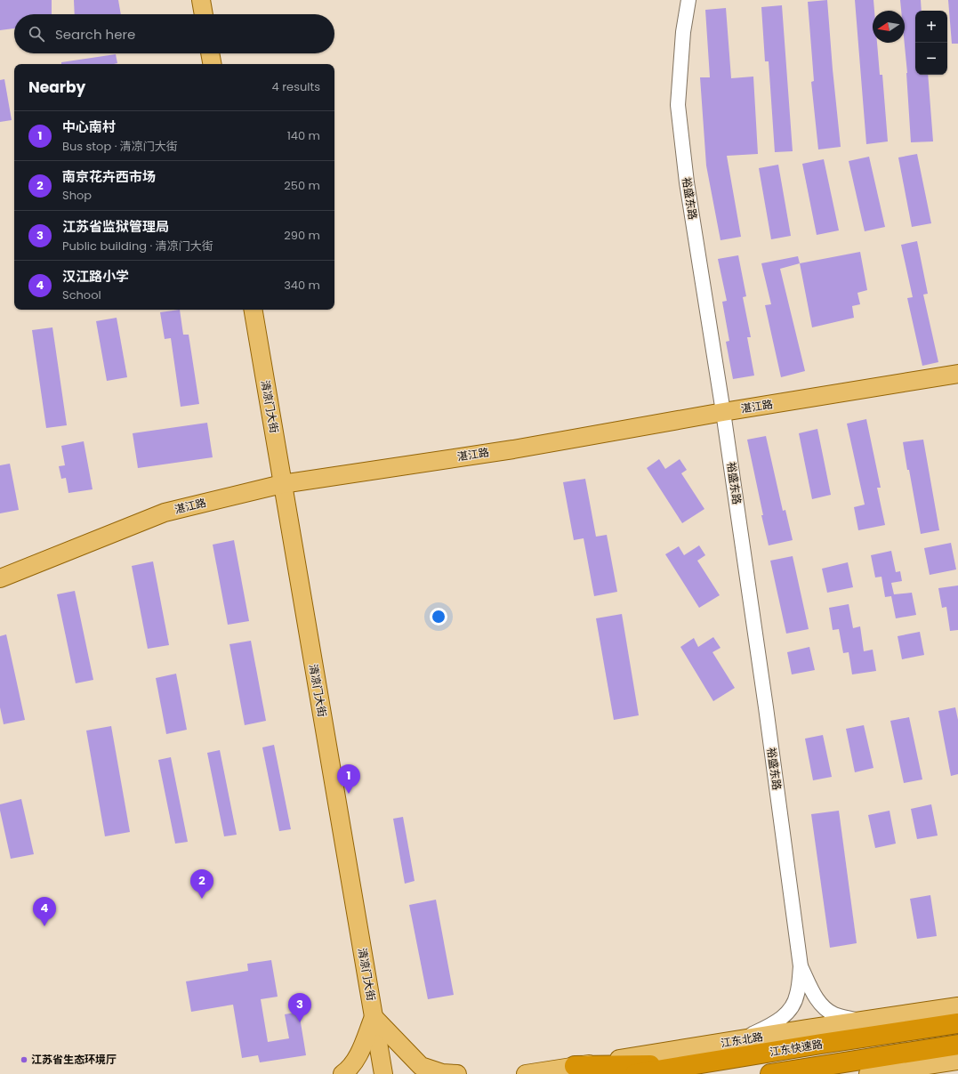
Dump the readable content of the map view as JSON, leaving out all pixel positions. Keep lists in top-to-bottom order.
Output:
{
  "streets": {
    "highway": ["江东快速路"],
    "main road": ["清凉门大街", "湛江路", "江东北路"],
    "street": ["裕盛东路"]
  },
  "crossings": [
    ["裕盛东路", "湛江路"],
    ["裕盛东路", "江东北路"],
    ["清凉门大街", "湛江路"]
  ],
  "places": ["江苏省生态环境厅"],
  "north": "left",
  "page": {
    "map_buttons": ["+", "−"],
    "search": "Search here",
    "heading": ["Nearby", "4 results"],
    "list": [
      {
        "mark": "1",
        "name": "中心南村",
        "note": "Bus stop · 清凉门大街",
        "value": "140 m"
      },
      {
        "mark": "2",
        "name": "南京花卉西市场",
        "note": "Shop",
        "value": "250 m"
      },
      {
        "mark": "3",
        "name": "江苏省监狱管理局",
        "note": "Public building · 清凉门大街",
        "value": "290 m"
      },
      {
        "mark": "4",
        "name": "汉江路小学",
        "note": "School",
        "value": "340 m"
      }
    ],
    "pins": [
      "1",
      "2",
      "4",
      "3"
    ]
  }
}
